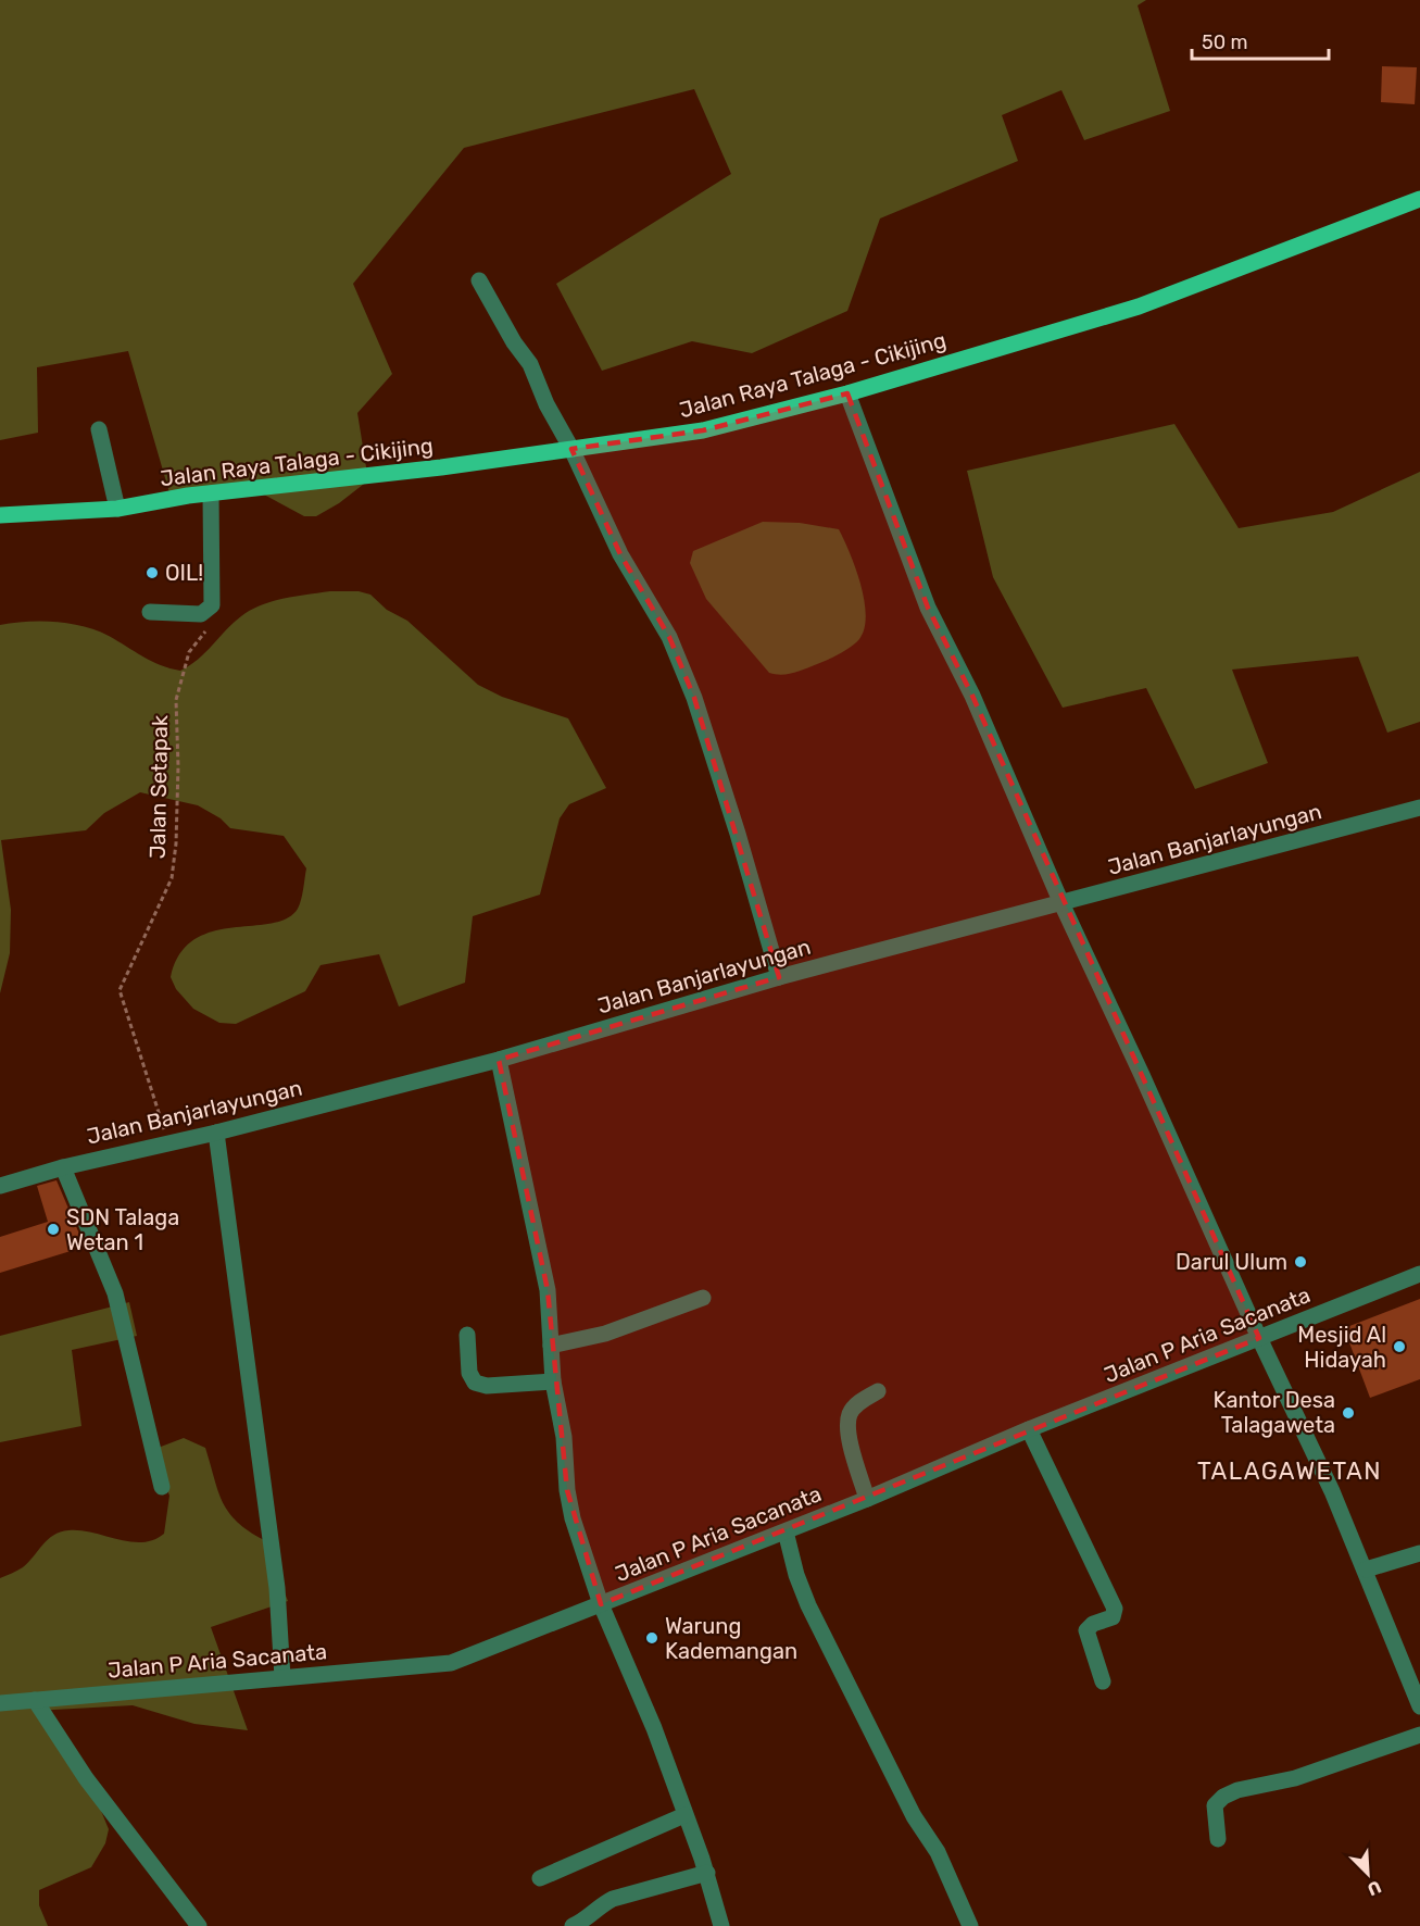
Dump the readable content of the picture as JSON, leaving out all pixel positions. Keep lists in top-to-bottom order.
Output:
{
  "streets": {
    "main road": ["Jalan Raya Talaga - Cikijing"],
    "street": ["Jalan Banjarlayungan", "Jalan P Aria Sacanata"],
    "path": ["Jalan Setapak"]
  },
  "crossings": [
    ["Jalan Setapak", "Jalan Banjarlayungan"]
  ],
  "districts": ["TALAGAWETAN"],
  "places": [
    "OIL!",
    "SDN Talaga Wetan 1",
    "Darul Ulum",
    "Mesjid Al Hidayah",
    "Kantor Desa Talagaweta",
    "Warung Kademangan"
  ],
  "scale_bar": "50 m",
  "north": "bottom right"
}
